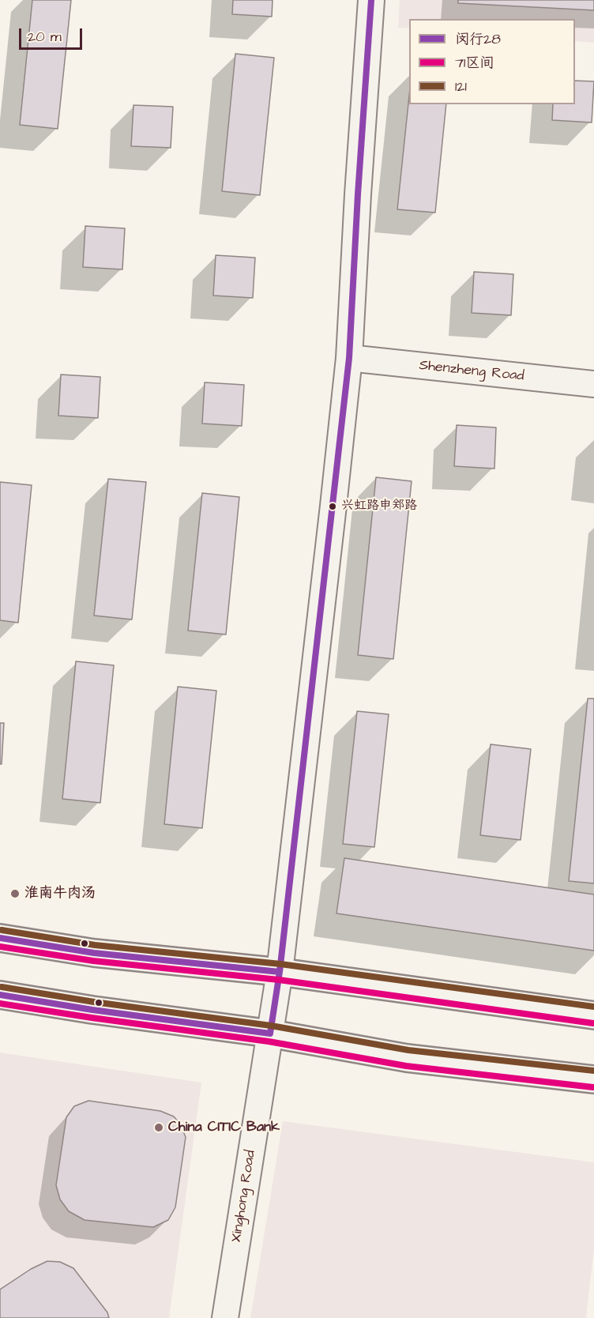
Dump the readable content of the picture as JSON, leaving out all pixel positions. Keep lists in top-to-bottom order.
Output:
{
  "streets": {
    "street": ["Shenzheng Road", "Xinghong Road"]
  },
  "crossings": [
    ["Shenzheng Road", "Xinghong Road"]
  ],
  "places": ["兴虹路申郑路", "淮南牛肉汤", "China CITIC Bank"],
  "lines": ["transit line 闵行28", "transit line 121", "transit line 71区间"],
  "legend": ["闵行28", "71区间", "121"],
  "scale_bar": "20 m"
}
